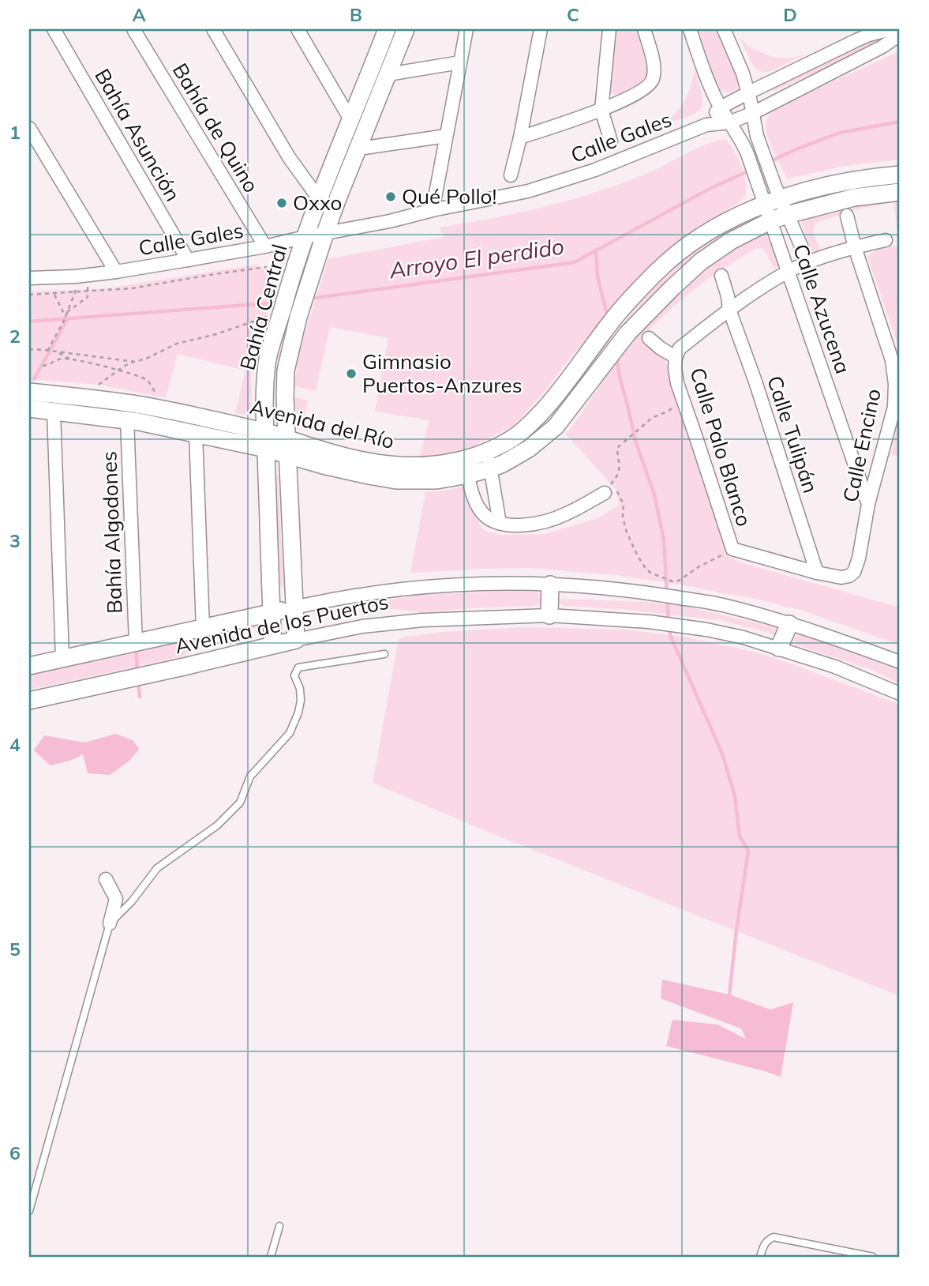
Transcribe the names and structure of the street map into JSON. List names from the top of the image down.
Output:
{
  "streets": {
    "street": [
      "Bahía de Quino",
      "Bahía Asunción",
      "Calle Gales",
      "Bahía Central",
      "Calle Azucena",
      "Avenida del Río",
      "Calle Tulipán",
      "Calle Encino",
      "Calle Palo Blanco",
      "Bahía Algodones",
      "Avenida de los Puertos"
    ]
  },
  "crossings": [
    ["Bahía de Quino", "Calle Gales"],
    ["Bahía Asunción", "Calle Gales"],
    ["Calle Gales", "Bahía Central"],
    ["Bahía Central", "Avenida del Río"],
    ["Bahía Central", "Avenida de los Puertos"],
    ["Calle Azucena", "Avenida del Río"],
    ["Calle Azucena", "Calle Encino"],
    ["Avenida del Río", "Bahía Algodones"],
    ["Calle Tulipán", "Calle Palo Blanco"],
    ["Calle Encino", "Calle Palo Blanco"],
    ["Bahía Algodones", "Avenida de los Puertos"]
  ],
  "water": ["Arroyo El perdido"],
  "places": ["Qué Pollo!", "Oxxo", "Gimnasio Puertos-Anzures"],
  "grid": {
    "columns": [
      "A",
      "B",
      "C",
      "D"
    ],
    "rows": [
      "1",
      "2",
      "3",
      "4",
      "5",
      "6"
    ]
  }
}
